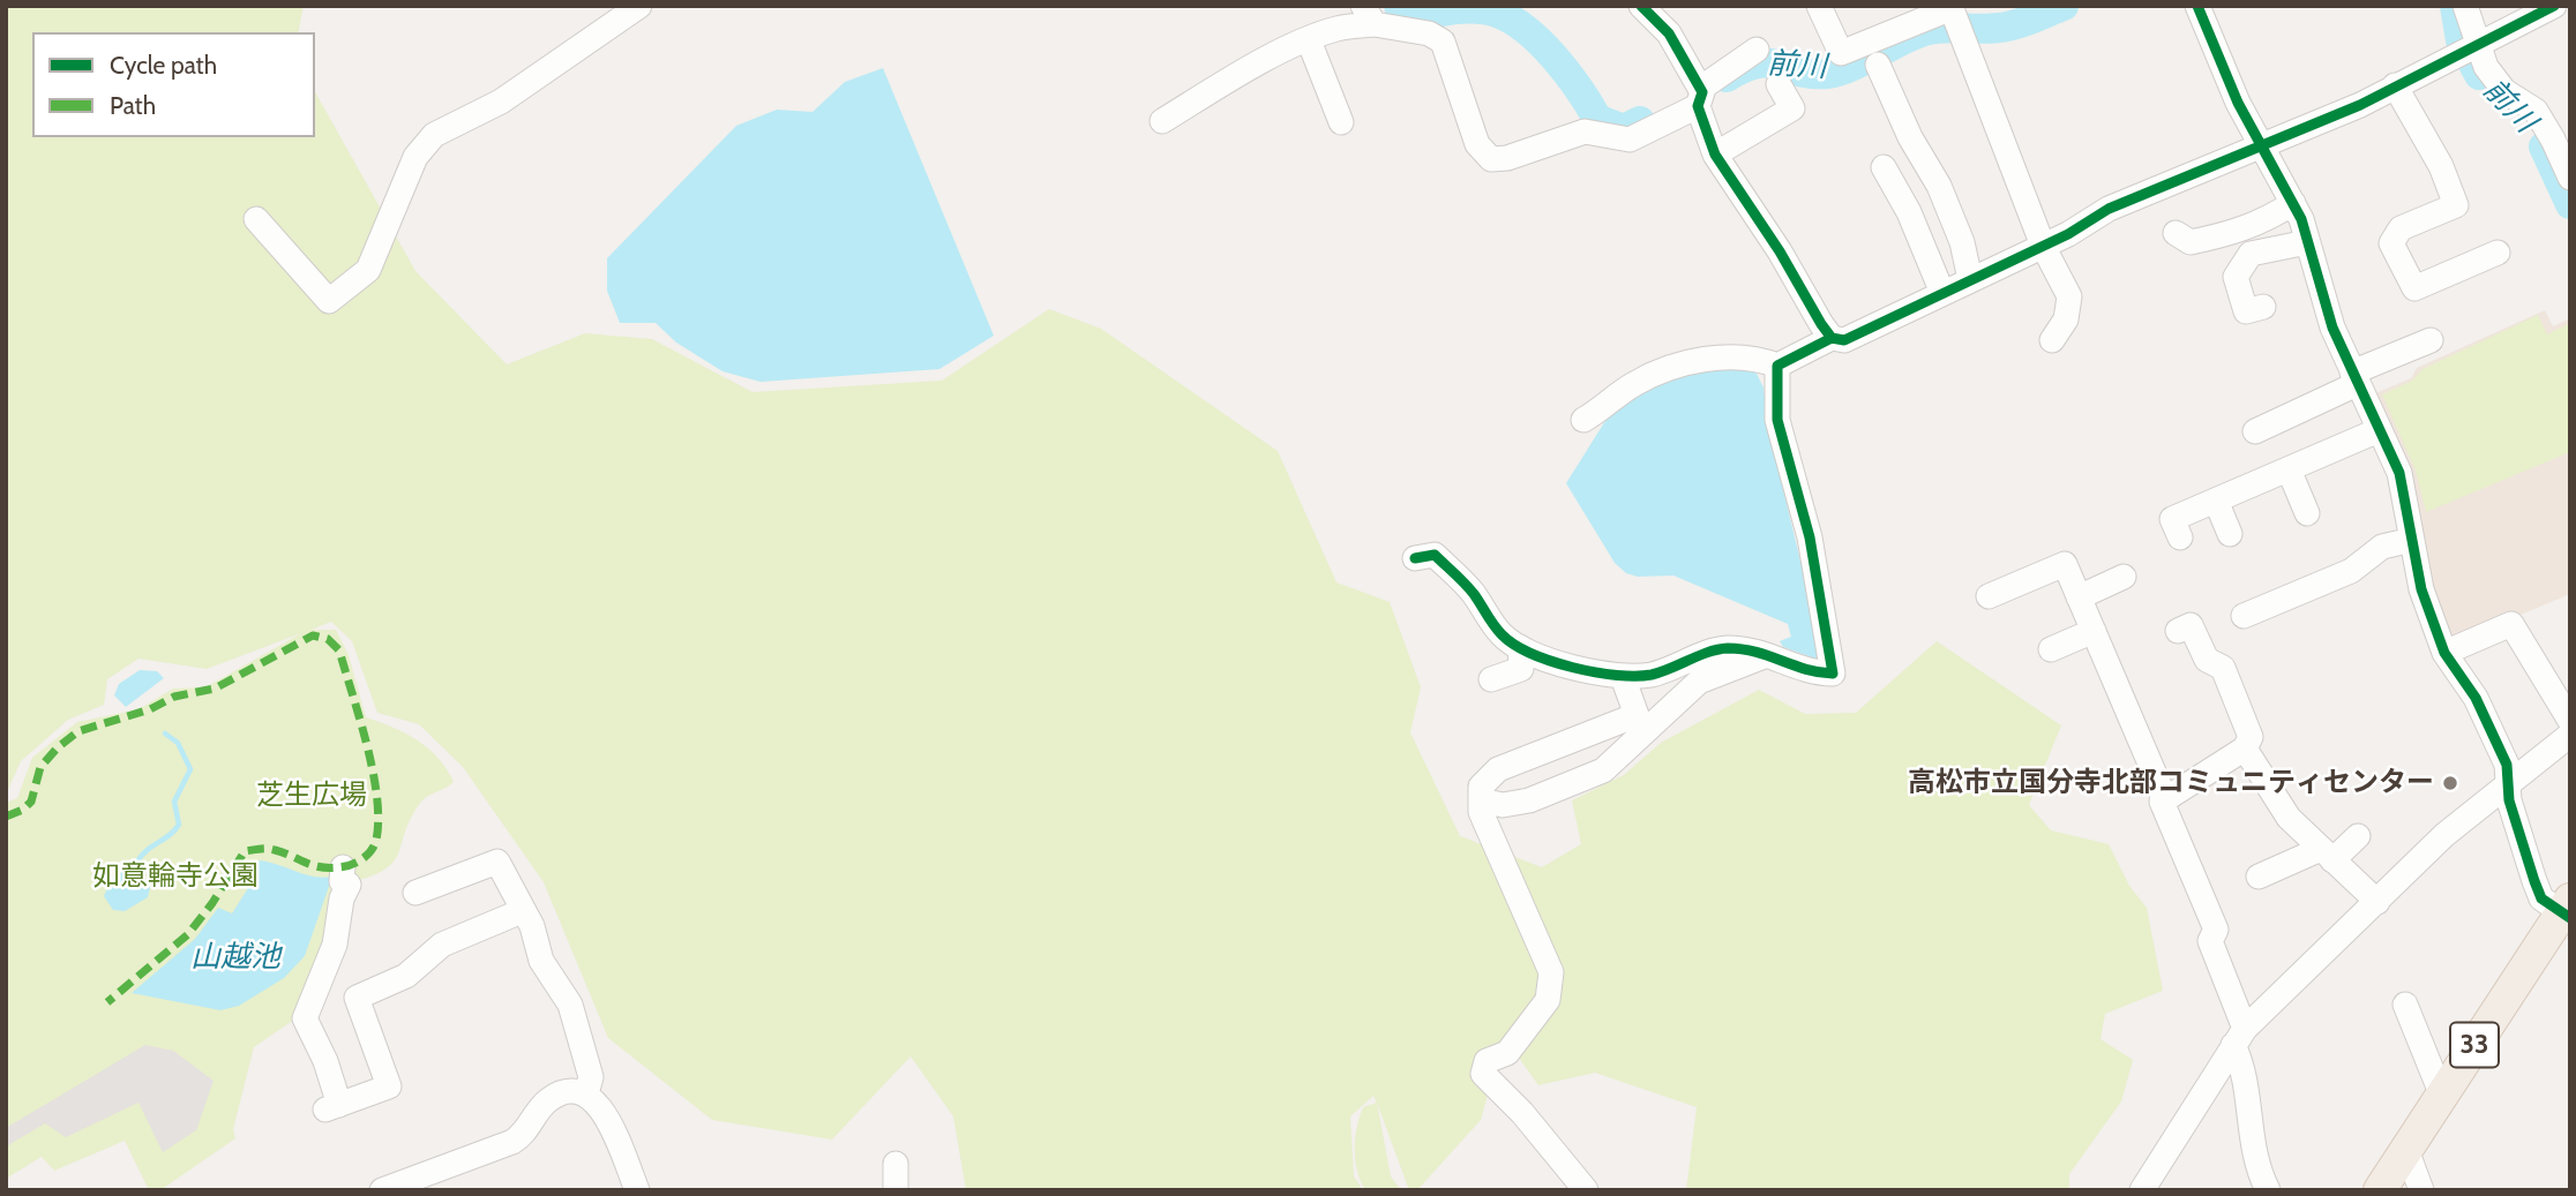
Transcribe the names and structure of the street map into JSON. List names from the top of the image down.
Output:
{
  "streets": {
    "main road": ["33"]
  },
  "water": ["前川", "山越池"],
  "parks": ["芝生広場", "如意輪寺公園"],
  "places": ["高松市立国分寺北部コミュニティセンター"],
  "legend": ["Cycle path", "Path"]
}
